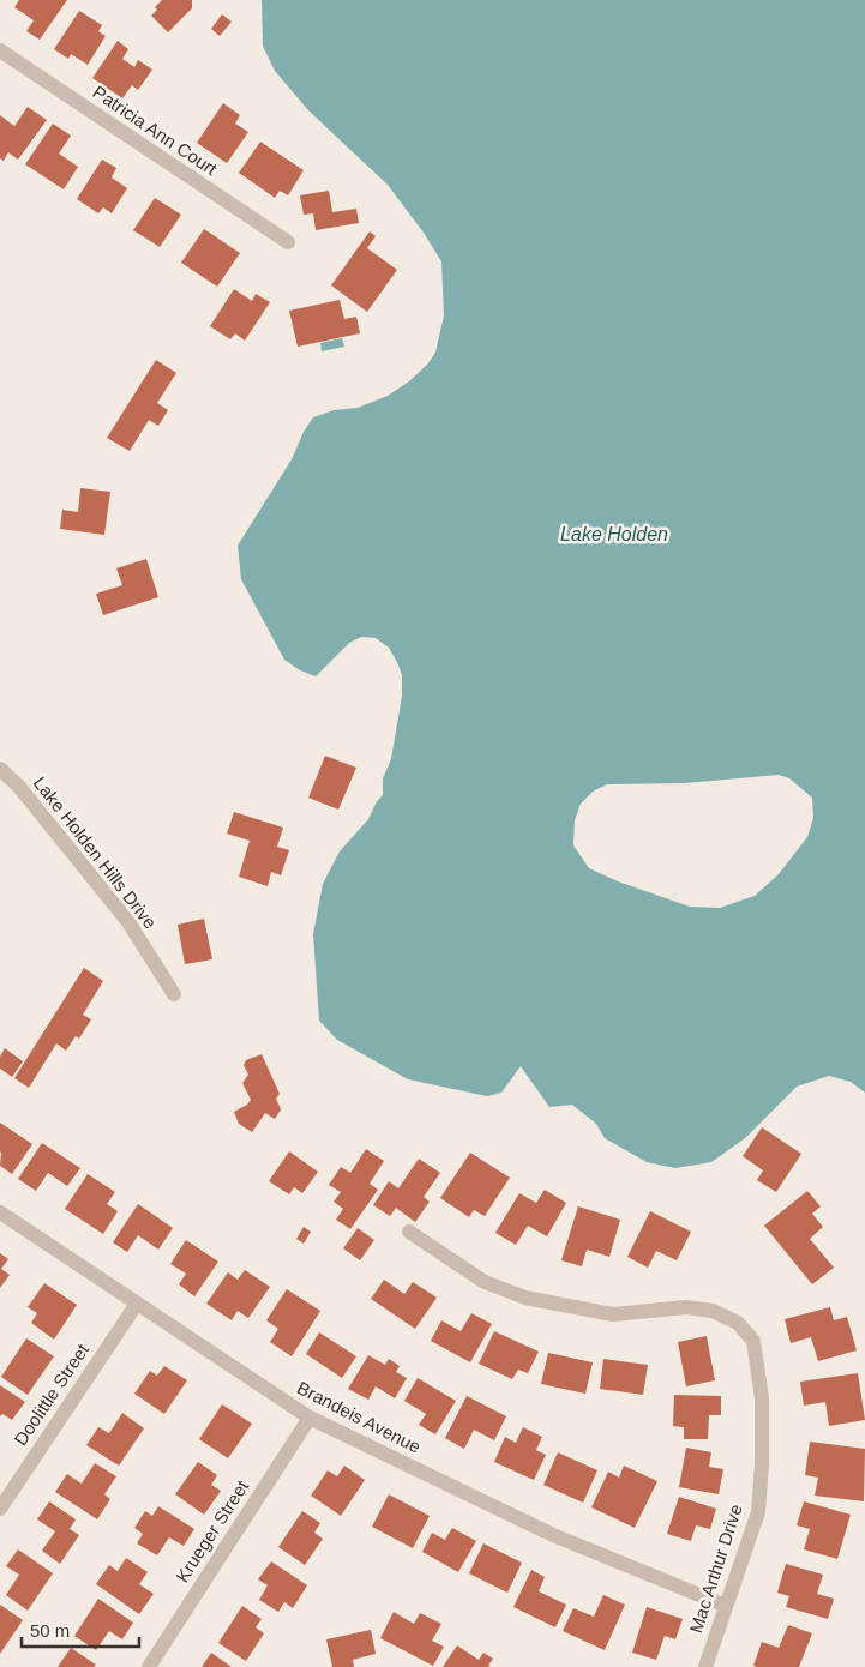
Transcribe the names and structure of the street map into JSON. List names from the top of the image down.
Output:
{
  "streets": {
    "street": [
      "Patricia Ann Court",
      "Lake Holden Hills Drive",
      "Doolittle Street",
      "Brandeis Avenue",
      "Krueger Street",
      "Mac Arthur Drive"
    ]
  },
  "crossings": [
    ["Doolittle Street", "Brandeis Avenue"],
    ["Brandeis Avenue", "Krueger Street"],
    ["Brandeis Avenue", "Mac Arthur Drive"]
  ],
  "water": ["Lake Holden"],
  "scale_bar": "50 m"
}
